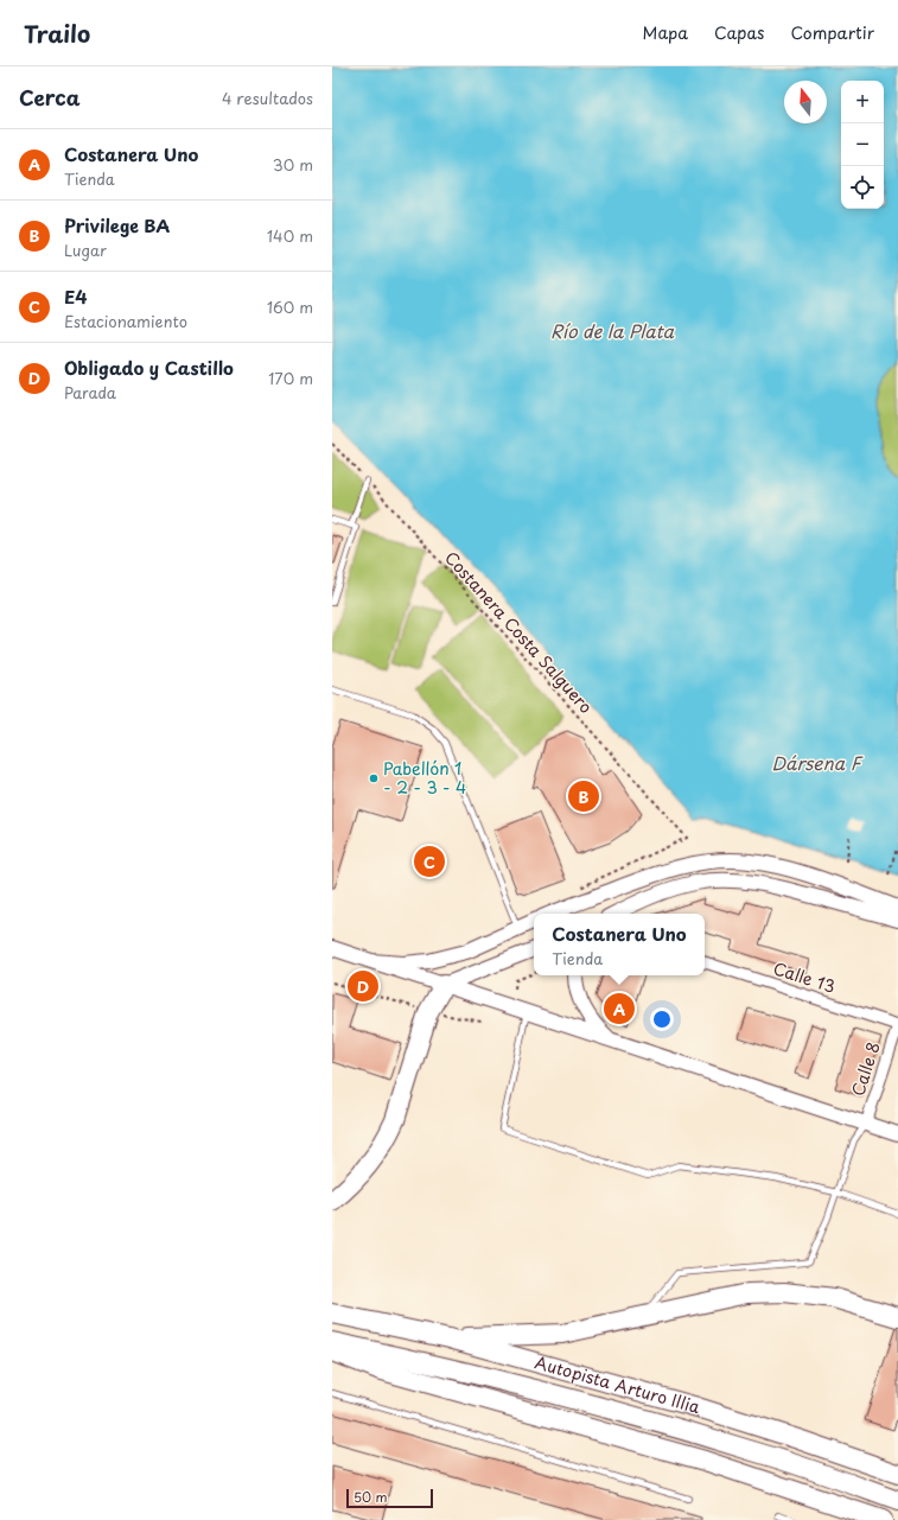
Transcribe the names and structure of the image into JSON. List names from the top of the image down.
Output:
{
  "streets": {
    "highway": ["Autopista Arturo Illia"],
    "street": ["Calle 13", "Calle 8"],
    "path": ["Costanera Costa Salguero"]
  },
  "crossings": [
    ["Calle 13", "Calle 8"]
  ],
  "water": ["Río de la Plata", "Dársena F"],
  "places": ["Pabellón 1 - 2 - 3 - 4"],
  "scale_bar": "50 m",
  "north": "top",
  "page": {
    "header": "Trailo",
    "nav": ["Mapa", "Capas", "Compartir"],
    "heading": ["Cerca", "4 resultados"],
    "map_buttons": ["+", "−"],
    "list": [
      {
        "mark": "A",
        "name": "Costanera Uno",
        "note": "Tienda",
        "value": "30 m"
      },
      {
        "mark": "B",
        "name": "Privilege BA",
        "note": "Lugar",
        "value": "140 m"
      },
      {
        "mark": "C",
        "name": "E4",
        "note": "Estacionamiento",
        "value": "160 m"
      },
      {
        "mark": "D",
        "name": "Obligado y Castillo",
        "note": "Parada",
        "value": "170 m"
      }
    ],
    "pins": [
      "B",
      "C",
      "D",
      "A"
    ],
    "popup": ["Costanera Uno", "Tienda"],
    "scale": "50 m"
  }
}
